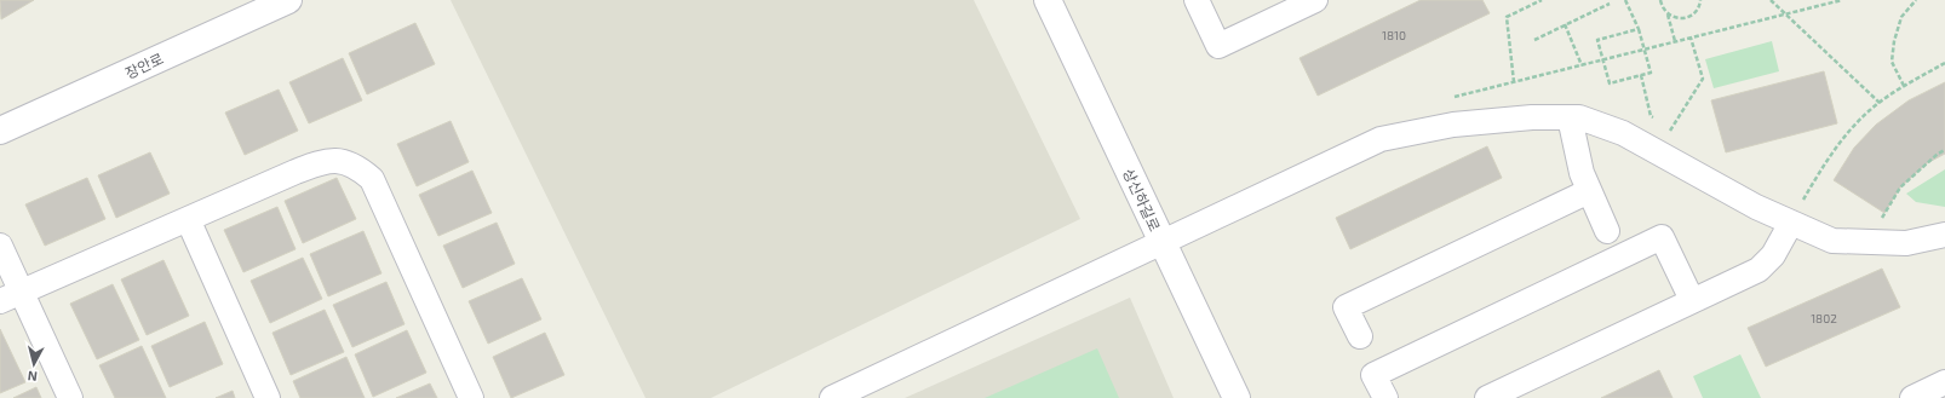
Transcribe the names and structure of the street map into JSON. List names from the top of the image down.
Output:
{
  "streets": {
    "street": ["장안로", "상신하길로"]
  },
  "house_numbers": ["1810", "1802"],
  "north": "bottom"
}
